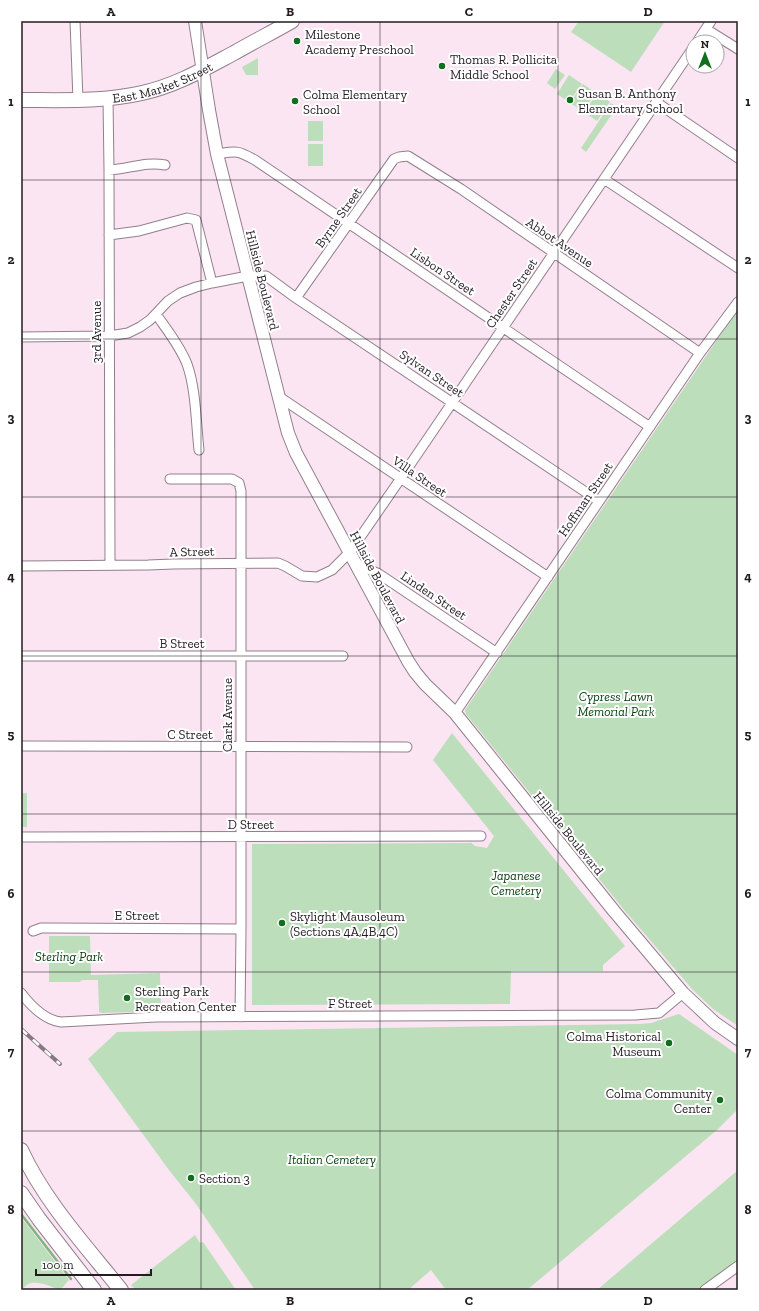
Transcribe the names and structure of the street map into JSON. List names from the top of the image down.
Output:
{
  "streets": {
    "main road": ["East Market Street", "Hillside Boulevard"],
    "street": [
      "Byrne Street",
      "Abbot Avenue",
      "Lisbon Street",
      "Chester Street",
      "3rd Avenue",
      "Sylvan Street",
      "Villa Street",
      "Hoffman Street",
      "A Street",
      "Linden Street",
      "B Street",
      "Clark Avenue",
      "C Street",
      "D Street",
      "E Street",
      "F Street"
    ]
  },
  "crossings": [
    ["East Market Street", "Hillside Boulevard"],
    ["East Market Street", "3rd Avenue"],
    ["Byrne Street", "Abbot Avenue"],
    ["Byrne Street", "Lisbon Street"],
    ["Byrne Street", "Sylvan Street"],
    ["Abbot Avenue", "Chester Street"],
    ["Abbot Avenue", "Hoffman Street"],
    ["Lisbon Street", "Hillside Boulevard"],
    ["Lisbon Street", "Chester Street"],
    ["Lisbon Street", "Hoffman Street"],
    ["Hillside Boulevard", "Chester Street"],
    ["Hillside Boulevard", "Sylvan Street"],
    ["Hillside Boulevard", "Villa Street"],
    ["Hillside Boulevard", "Hoffman Street"],
    ["Hillside Boulevard", "A Street"],
    ["Hillside Boulevard", "Linden Street"],
    ["Hillside Boulevard", "F Street"],
    ["Chester Street", "Sylvan Street"],
    ["Chester Street", "Villa Street"],
    ["Chester Street", "A Street"],
    ["3rd Avenue", "Sylvan Street"],
    ["3rd Avenue", "A Street"],
    ["Sylvan Street", "Hoffman Street"],
    ["Villa Street", "Hoffman Street"],
    ["Hoffman Street", "Linden Street"],
    ["A Street", "Clark Avenue"],
    ["B Street", "Clark Avenue"],
    ["Clark Avenue", "C Street"],
    ["Clark Avenue", "D Street"],
    ["Clark Avenue", "E Street"],
    ["Clark Avenue", "F Street"]
  ],
  "parks": [
    "Cypress Lawn Memorial Park",
    "Japanese Cemetery",
    "Sterling Park",
    "Italian Cemetery"
  ],
  "places": [
    "Milestone Academy Preschool",
    "Thomas R. Pollicita Middle School",
    "Susan B. Anthony Elementary School",
    "Colma Elementary School",
    "Skylight Mausoleum (Sections 4A,4B,4C)",
    "Sterling Park Recreation Center",
    "Colma Historical Museum",
    "Colma Community Center",
    "Section 3"
  ],
  "scale_bar": "100 m",
  "north": "top",
  "grid": {
    "columns": [
      "A",
      "B",
      "C",
      "D"
    ],
    "rows": [
      "1",
      "2",
      "3",
      "4",
      "5",
      "6",
      "7",
      "8"
    ]
  }
}
